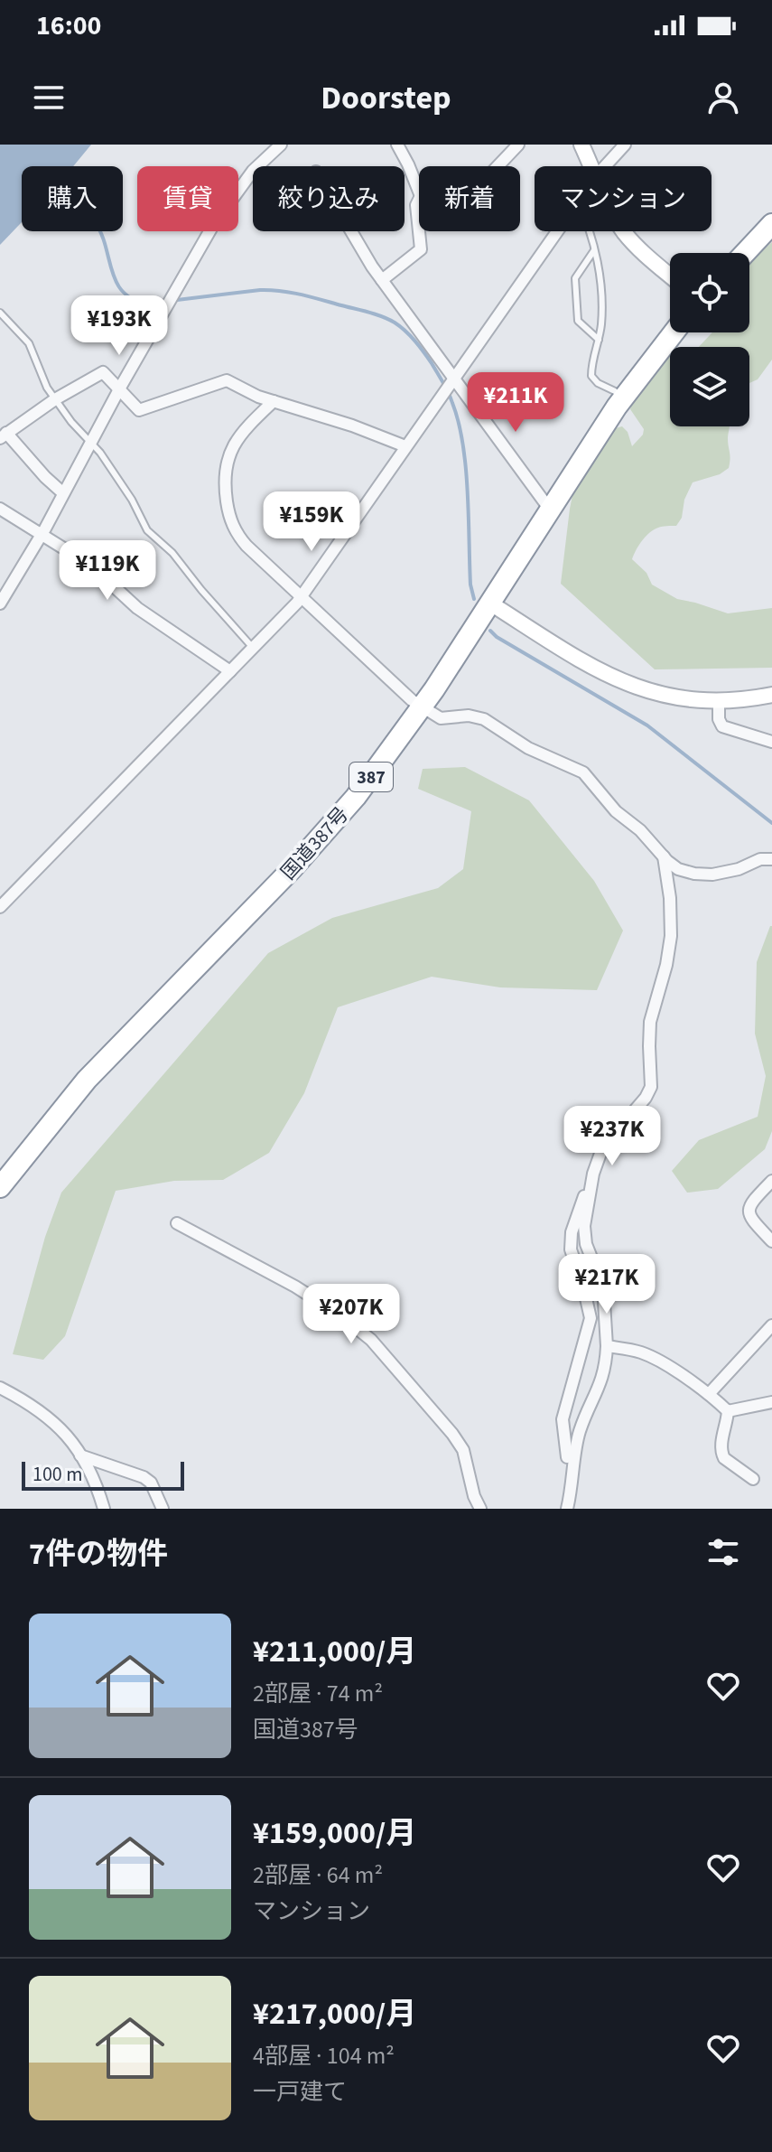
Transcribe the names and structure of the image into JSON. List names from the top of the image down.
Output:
{
  "streets": {
    "highway": ["387", "国道387号"]
  },
  "scale_bar": "100 m",
  "page": {
    "status": "16:00",
    "header": "Doorstep",
    "chip": [
      "購入",
      "賃貸",
      "絞り込み",
      "新着",
      "マンション"
    ],
    "price": [
      "¥193K",
      "¥211K",
      "¥159K",
      "¥119K",
      "¥237K",
      "¥217K",
      "¥207K"
    ],
    "scale": "100 m",
    "heading": "7件の物件",
    "list": [
      {
        "name": "¥211,000/月",
        "note": "2部屋 · 74 m² · 国道387号"
      },
      {
        "name": "¥159,000/月",
        "note": "2部屋 · 64 m² · マンション"
      },
      {
        "name": "¥217,000/月",
        "note": "4部屋 · 104 m² · 一戸建て"
      }
    ]
  }
}
